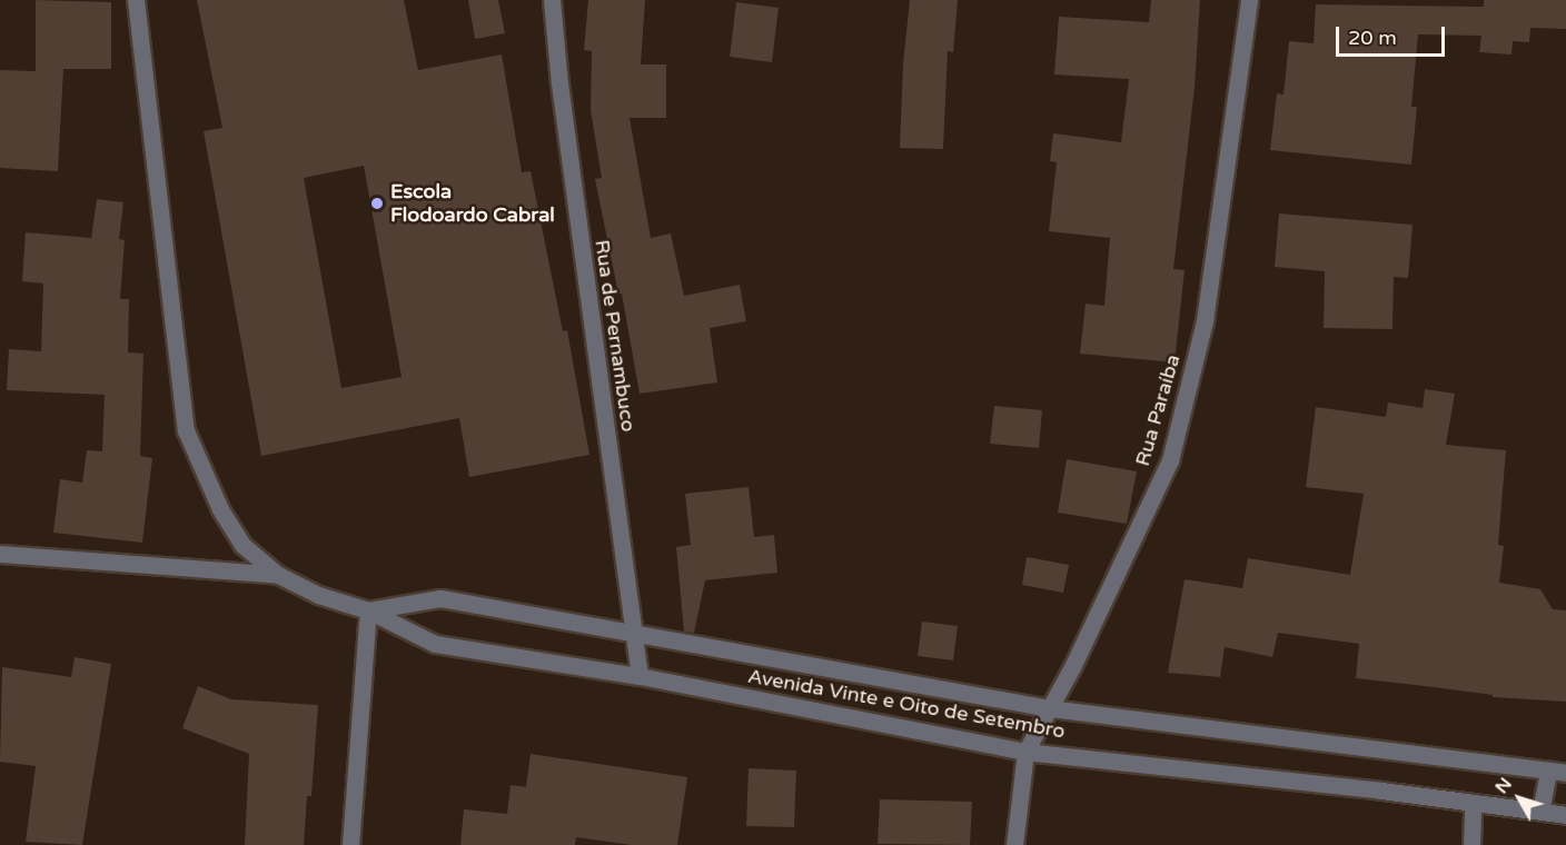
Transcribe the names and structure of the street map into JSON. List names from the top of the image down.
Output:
{
  "streets": {
    "street": ["Rua de Pernambuco", "Rua Paraíba", "Avenida Vinte e Oito de Setembro"]
  },
  "crossings": [
    ["Rua de Pernambuco", "Avenida Vinte e Oito de Setembro"],
    ["Rua Paraíba", "Avenida Vinte e Oito de Setembro"]
  ],
  "places": ["Escola Flodoardo Cabral"],
  "scale_bar": "20 m",
  "north": "top left"
}
